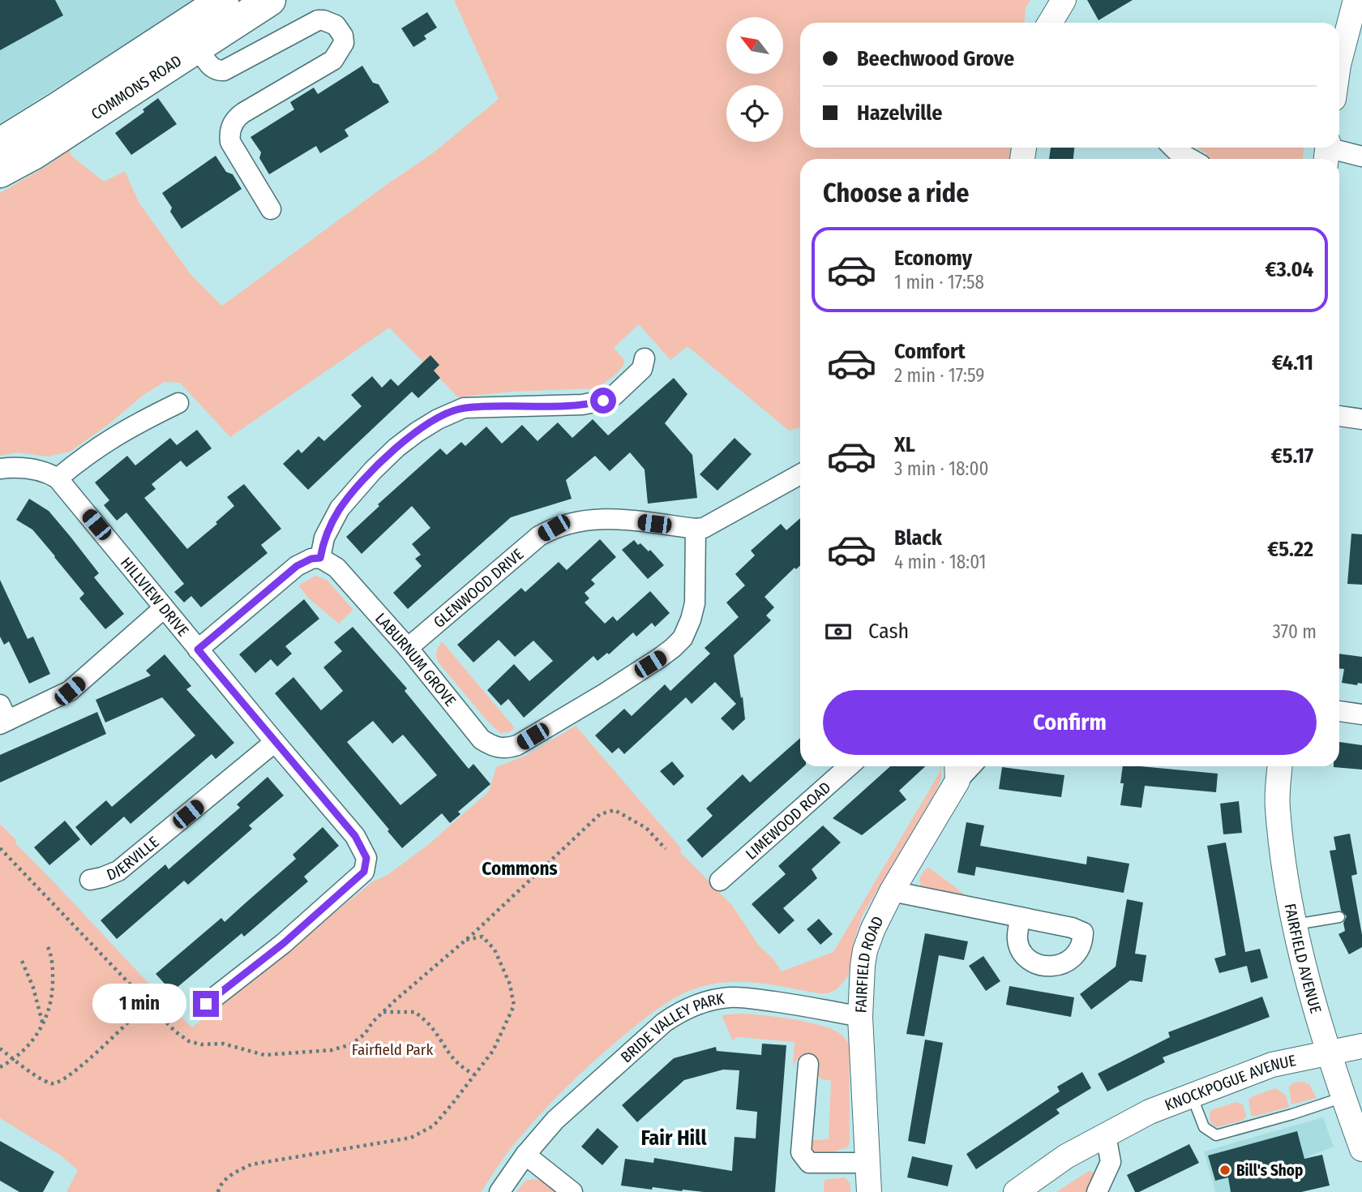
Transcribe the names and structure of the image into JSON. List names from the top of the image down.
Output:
{
  "streets": {
    "highway": ["COMMONS ROAD"],
    "street": [
      "GLENWOOD DRIVE",
      "HILLVIEW DRIVE",
      "LABURNUM GROVE",
      "LIMEWOOD ROAD",
      "DIERVILLE",
      "FAIRFIELD AVENUE",
      "FAIRFIELD ROAD",
      "BRIDE VALLEY PARK",
      "KNOCKPOGUE AVENUE"
    ]
  },
  "crossings": [
    ["GLENWOOD DRIVE", "LABURNUM GROVE"],
    ["HILLVIEW DRIVE", "DIERVILLE"],
    ["FAIRFIELD AVENUE", "KNOCKPOGUE AVENUE"],
    ["FAIRFIELD ROAD", "BRIDE VALLEY PARK"]
  ],
  "districts": ["Commons", "Fair Hill"],
  "parks": ["Fairfield Park"],
  "places": ["Bill's Shop"],
  "north": "top left",
  "page": {
    "banner": ["Beechwood Grove", "Hazelville"],
    "heading": "Choose a ride",
    "list": [
      {
        "name": "Economy",
        "note": "1 min · 17:58",
        "value": "€3.04"
      },
      {
        "name": "Comfort",
        "note": "2 min · 17:59",
        "value": "€4.11"
      },
      {
        "name": "XL",
        "note": "3 min · 18:00",
        "value": "€5.17"
      },
      {
        "name": "Black",
        "note": "4 min · 18:01",
        "value": "€5.22"
      }
    ],
    "pay": ["Cash", "370 m"],
    "buttons": "Confirm",
    "bubble": "1 min"
  }
}
